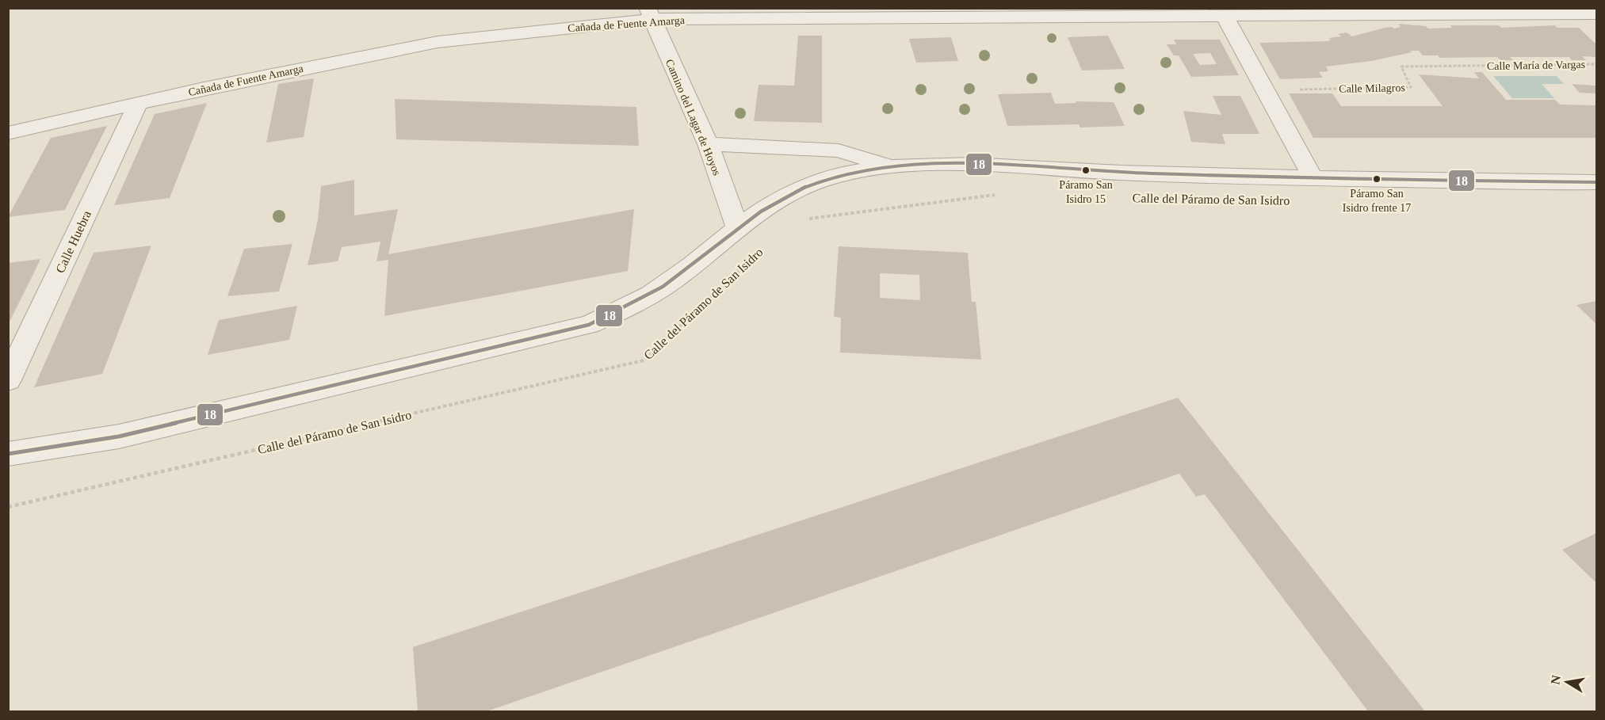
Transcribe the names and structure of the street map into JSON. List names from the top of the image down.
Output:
{
  "streets": {
    "street": [
      "Cañada de Fuente Amarga",
      "Camino del Lagar de Hoyos",
      "Calle del Páramo de San Isidro",
      "Calle Huebra"
    ],
    "path": ["Calle María de Vargas", "Calle Milagros"]
  },
  "crossings": [
    ["Cañada de Fuente Amarga", "Camino del Lagar de Hoyos"],
    ["Cañada de Fuente Amarga", "Calle Huebra"],
    ["Calle María de Vargas", "Calle Milagros"],
    ["Camino del Lagar de Hoyos", "Calle del Páramo de San Isidro"]
  ],
  "places": ["Páramo San Isidro 15", "Páramo San Isidro frente 17"],
  "lines": ["transit line 18"],
  "north": "left"
}
